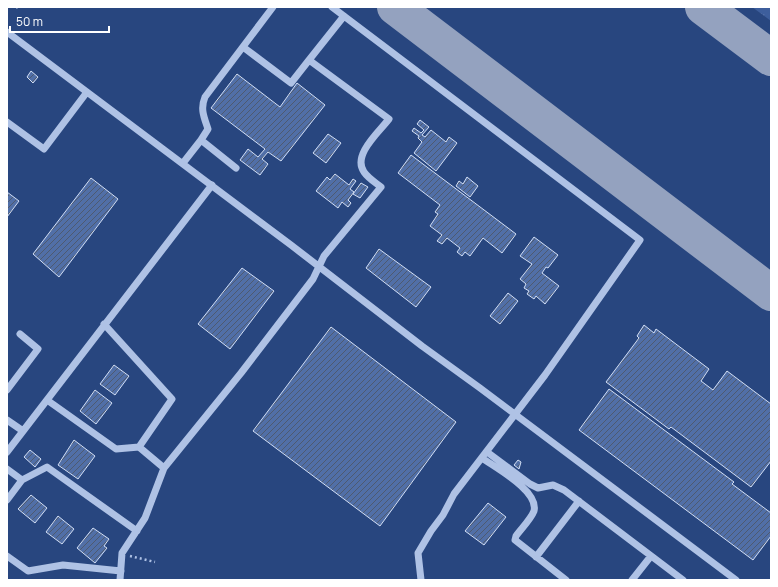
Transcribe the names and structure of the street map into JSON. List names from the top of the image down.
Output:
{
  "scale_bar": "50 m"
}
